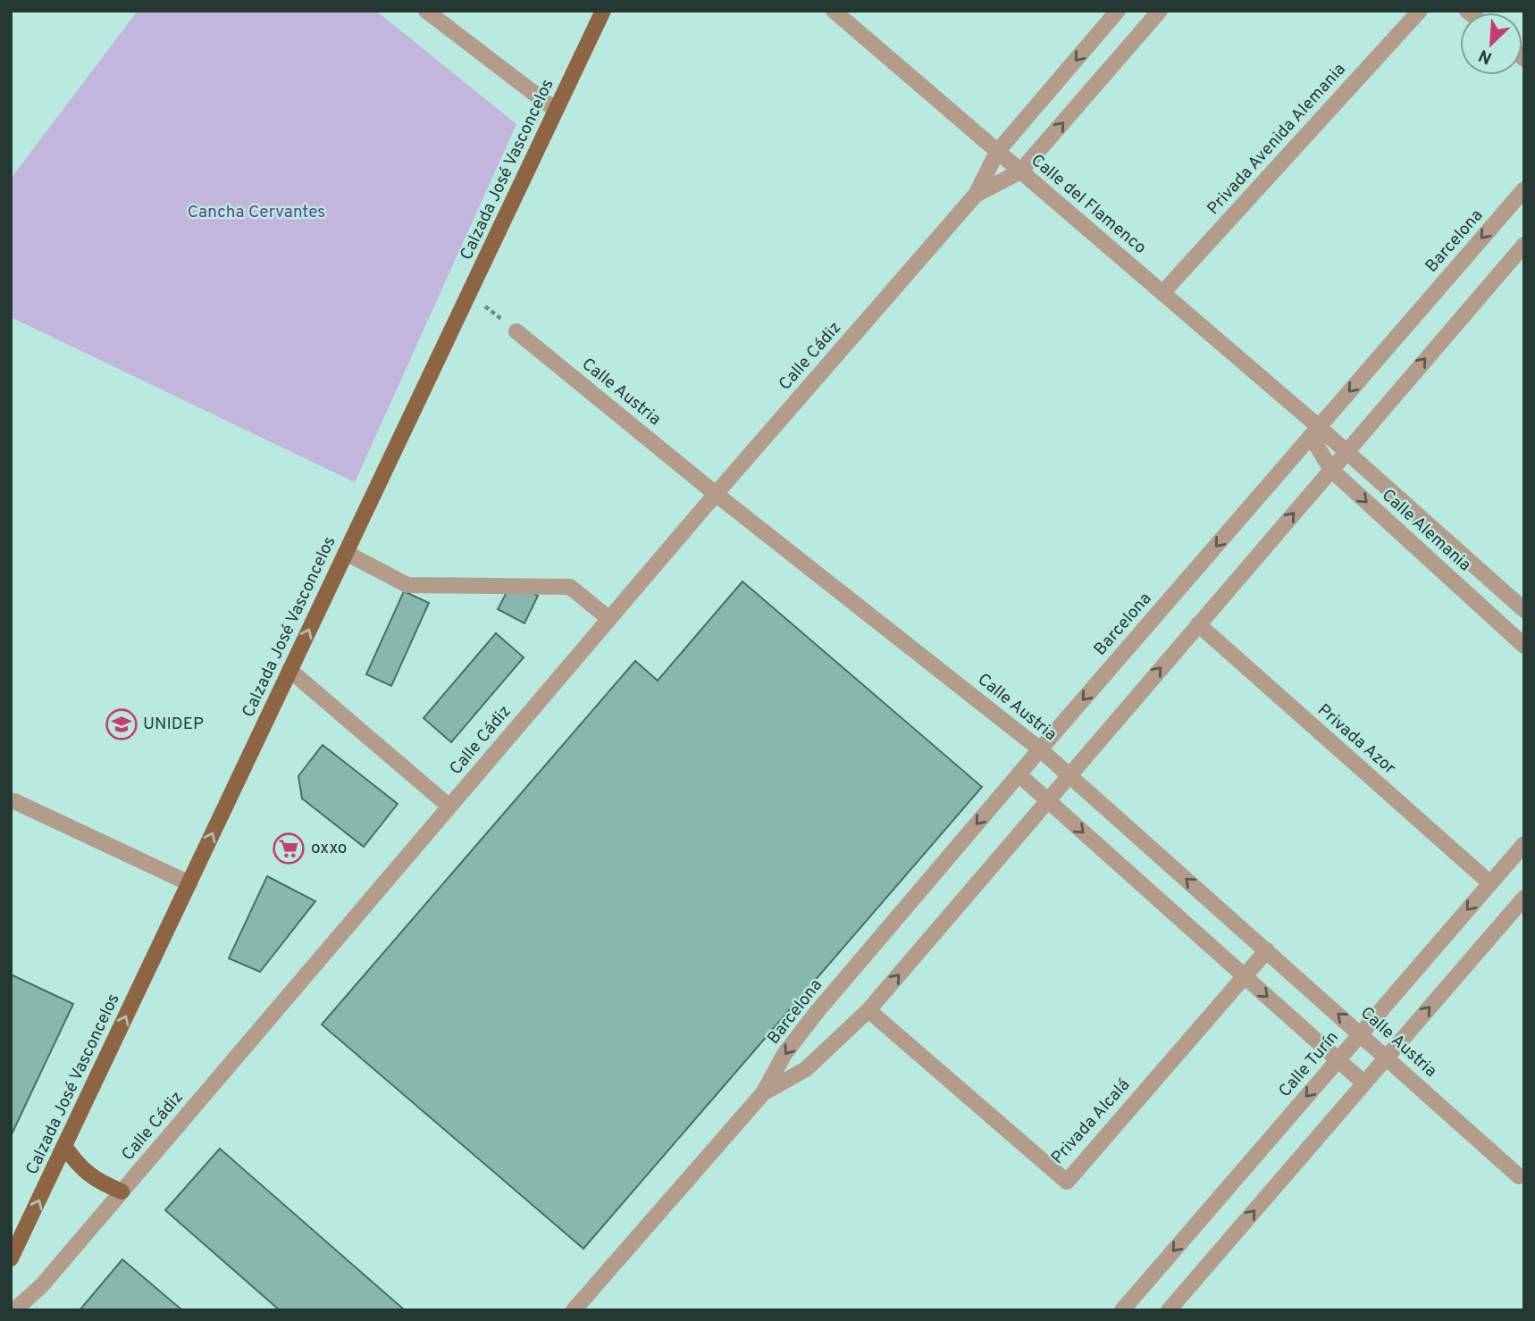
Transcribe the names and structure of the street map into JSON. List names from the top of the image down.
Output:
{
  "streets": {
    "main road": ["Calzada José Vasconcelos"],
    "street": [
      "Privada Avenida Alemania",
      "Calle del Flamenco",
      "Barcelona",
      "Calle Cádiz",
      "Calle Austria",
      "Calle Alemania",
      "Privada Azor",
      "Calle Turín",
      "Privada Alcalá"
    ]
  },
  "crossings": [
    ["Privada Avenida Alemania", "Calle del Flamenco"],
    ["Calle del Flamenco", "Barcelona"],
    ["Calle del Flamenco", "Calle Cádiz"],
    ["Calle del Flamenco", "Calle Alemania"],
    ["Barcelona", "Calle Austria"],
    ["Barcelona", "Calle Alemania"],
    ["Barcelona", "Privada Azor"],
    ["Barcelona", "Privada Alcalá"],
    ["Calle Cádiz", "Calle Austria"],
    ["Calle Austria", "Calle Turín"],
    ["Calle Austria", "Privada Alcalá"],
    ["Privada Azor", "Calle Turín"]
  ],
  "one_way": ["Calzada José Vasconcelos"],
  "parks": ["Cancha Cervantes"],
  "places": {
    "school or university": ["UNIDEP"],
    "supermarket": ["oxxo"]
  },
  "north": "bottom left"
}
